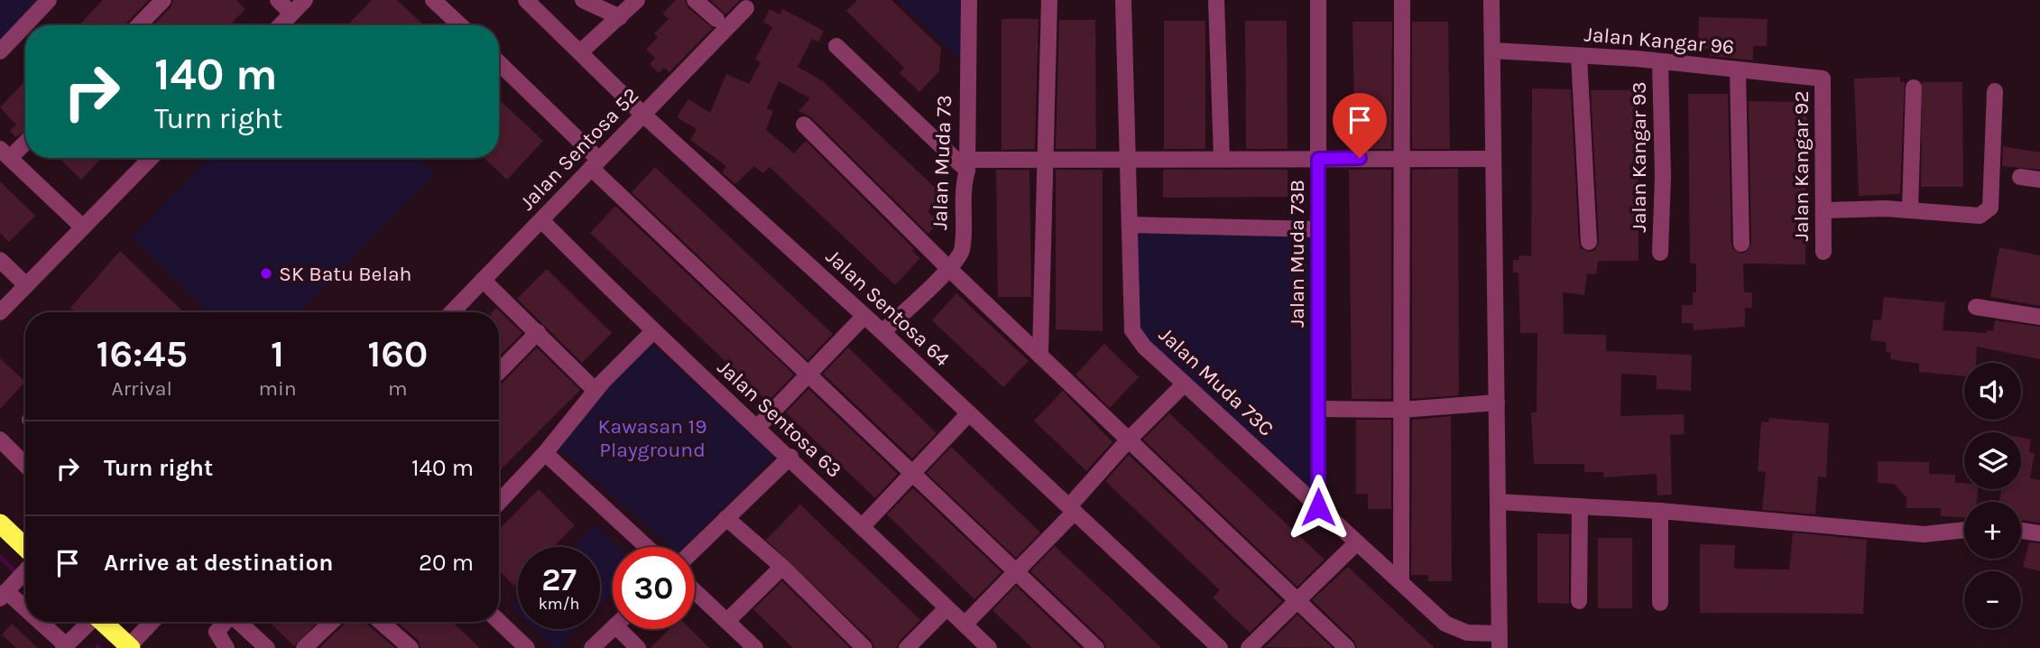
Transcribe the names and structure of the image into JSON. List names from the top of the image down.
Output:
{
  "streets": {
    "street": [
      "Jalan Kangar 96",
      "Jalan Sentosa 52",
      "Jalan Kangar 93",
      "Jalan Muda 73",
      "Jalan Kangar 92",
      "Jalan Muda 73B",
      "Jalan Sentosa 64",
      "Jalan Muda 73C",
      "Jalan Sentosa 63"
    ]
  },
  "crossings": [
    ["Jalan Kangar 96", "Jalan Kangar 93"],
    ["Jalan Kangar 96", "Jalan Kangar 92"],
    ["Jalan Sentosa 52", "Jalan Sentosa 64"],
    ["Jalan Sentosa 52", "Jalan Sentosa 63"],
    ["Jalan Muda 73", "Jalan Sentosa 64"],
    ["Jalan Muda 73B", "Jalan Muda 73C"]
  ],
  "parks": ["Kawasan 19 Playground"],
  "places": ["SK Batu Belah"],
  "page": {
    "turn": ["140 m", "Turn right"],
    "eta": [
      "16:45",
      "Arrival",
      "1",
      "min",
      "160",
      "m"
    ],
    "map_buttons": ["+", "−"],
    "list": [
      {
        "name": "Turn right",
        "value": "140 m"
      },
      {
        "name": "Arrive at destination",
        "value": "20 m"
      }
    ],
    "speed": "27 km/h",
    "limit": "30"
  }
}
